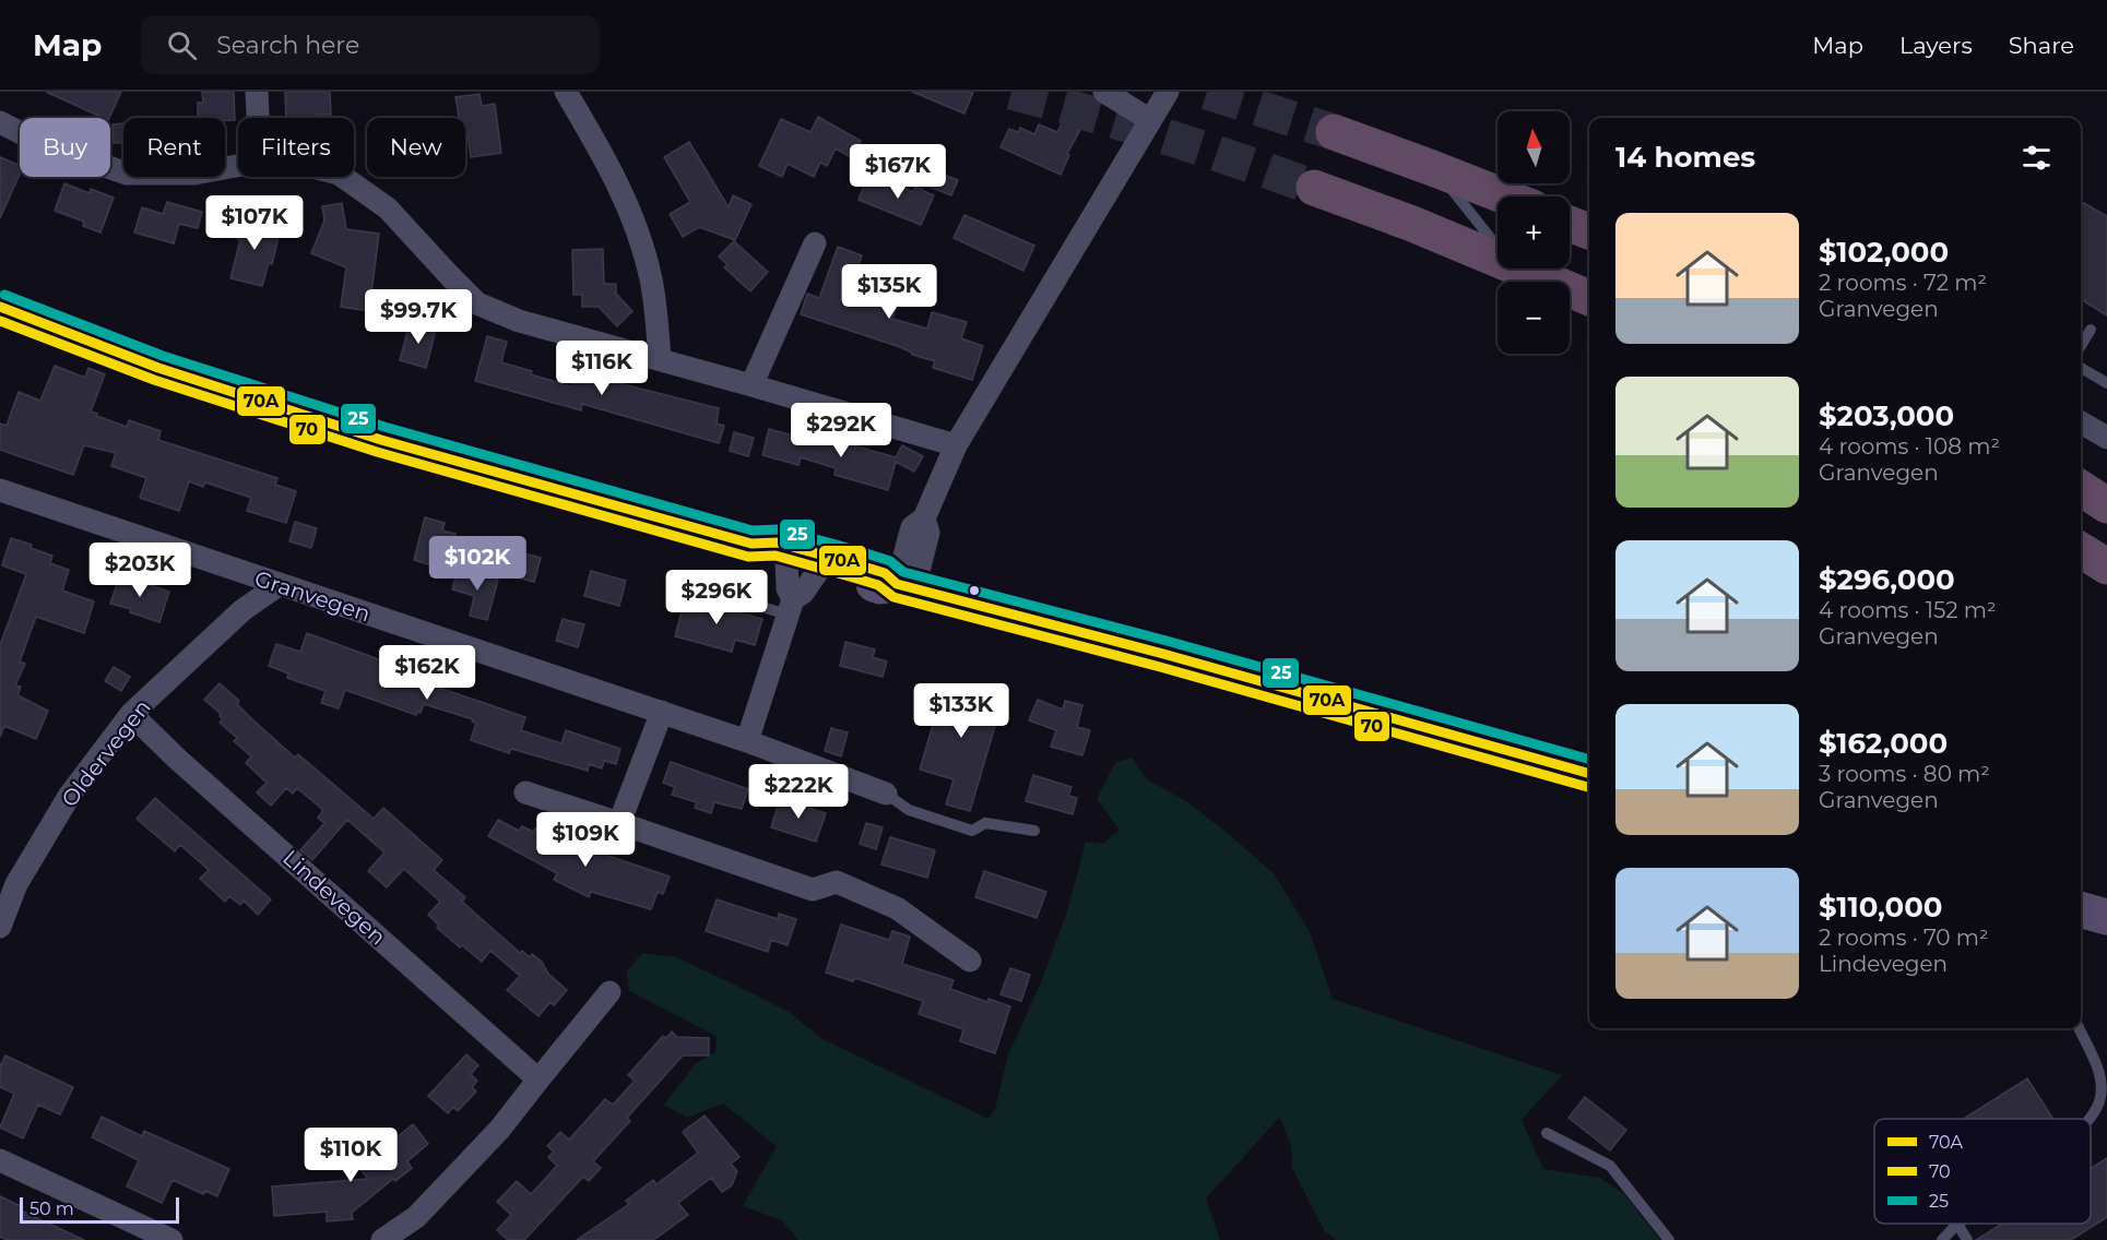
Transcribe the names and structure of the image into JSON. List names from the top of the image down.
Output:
{
  "streets": {
    "street": ["Granvegen", "Oldervegen", "Lindevegen"]
  },
  "crossings": [
    ["Granvegen", "Oldervegen"],
    ["Oldervegen", "Lindevegen"]
  ],
  "lines": ["transit line 25", "transit line 70A", "transit line 70"],
  "legend": ["70A", "70", "25"],
  "scale_bar": "50 m",
  "north": "top",
  "page": {
    "header": "Map",
    "search": "Search here",
    "nav": ["Map", "Layers", "Share"],
    "map_buttons": ["+", "−"],
    "chip": [
      "Buy",
      "Rent",
      "Filters",
      "New"
    ],
    "heading": "14 homes",
    "price": [
      "$167K",
      "$107K",
      "$135K",
      "$99.7K",
      "$116K",
      "$292K",
      "$102K",
      "$203K",
      "$296K",
      "$162K",
      "$133K",
      "$222K",
      "$109K",
      "$110K"
    ],
    "list": [
      {
        "name": "$102,000",
        "note": "2 rooms · 72 m² · Granvegen"
      },
      {
        "name": "$203,000",
        "note": "4 rooms · 108 m² · Granvegen"
      },
      {
        "name": "$296,000",
        "note": "4 rooms · 152 m² · Granvegen"
      },
      {
        "name": "$162,000",
        "note": "3 rooms · 80 m² · Granvegen"
      },
      {
        "name": "$110,000",
        "note": "2 rooms · 70 m² · Lindevegen"
      }
    ],
    "scale": "50 m"
  }
}
